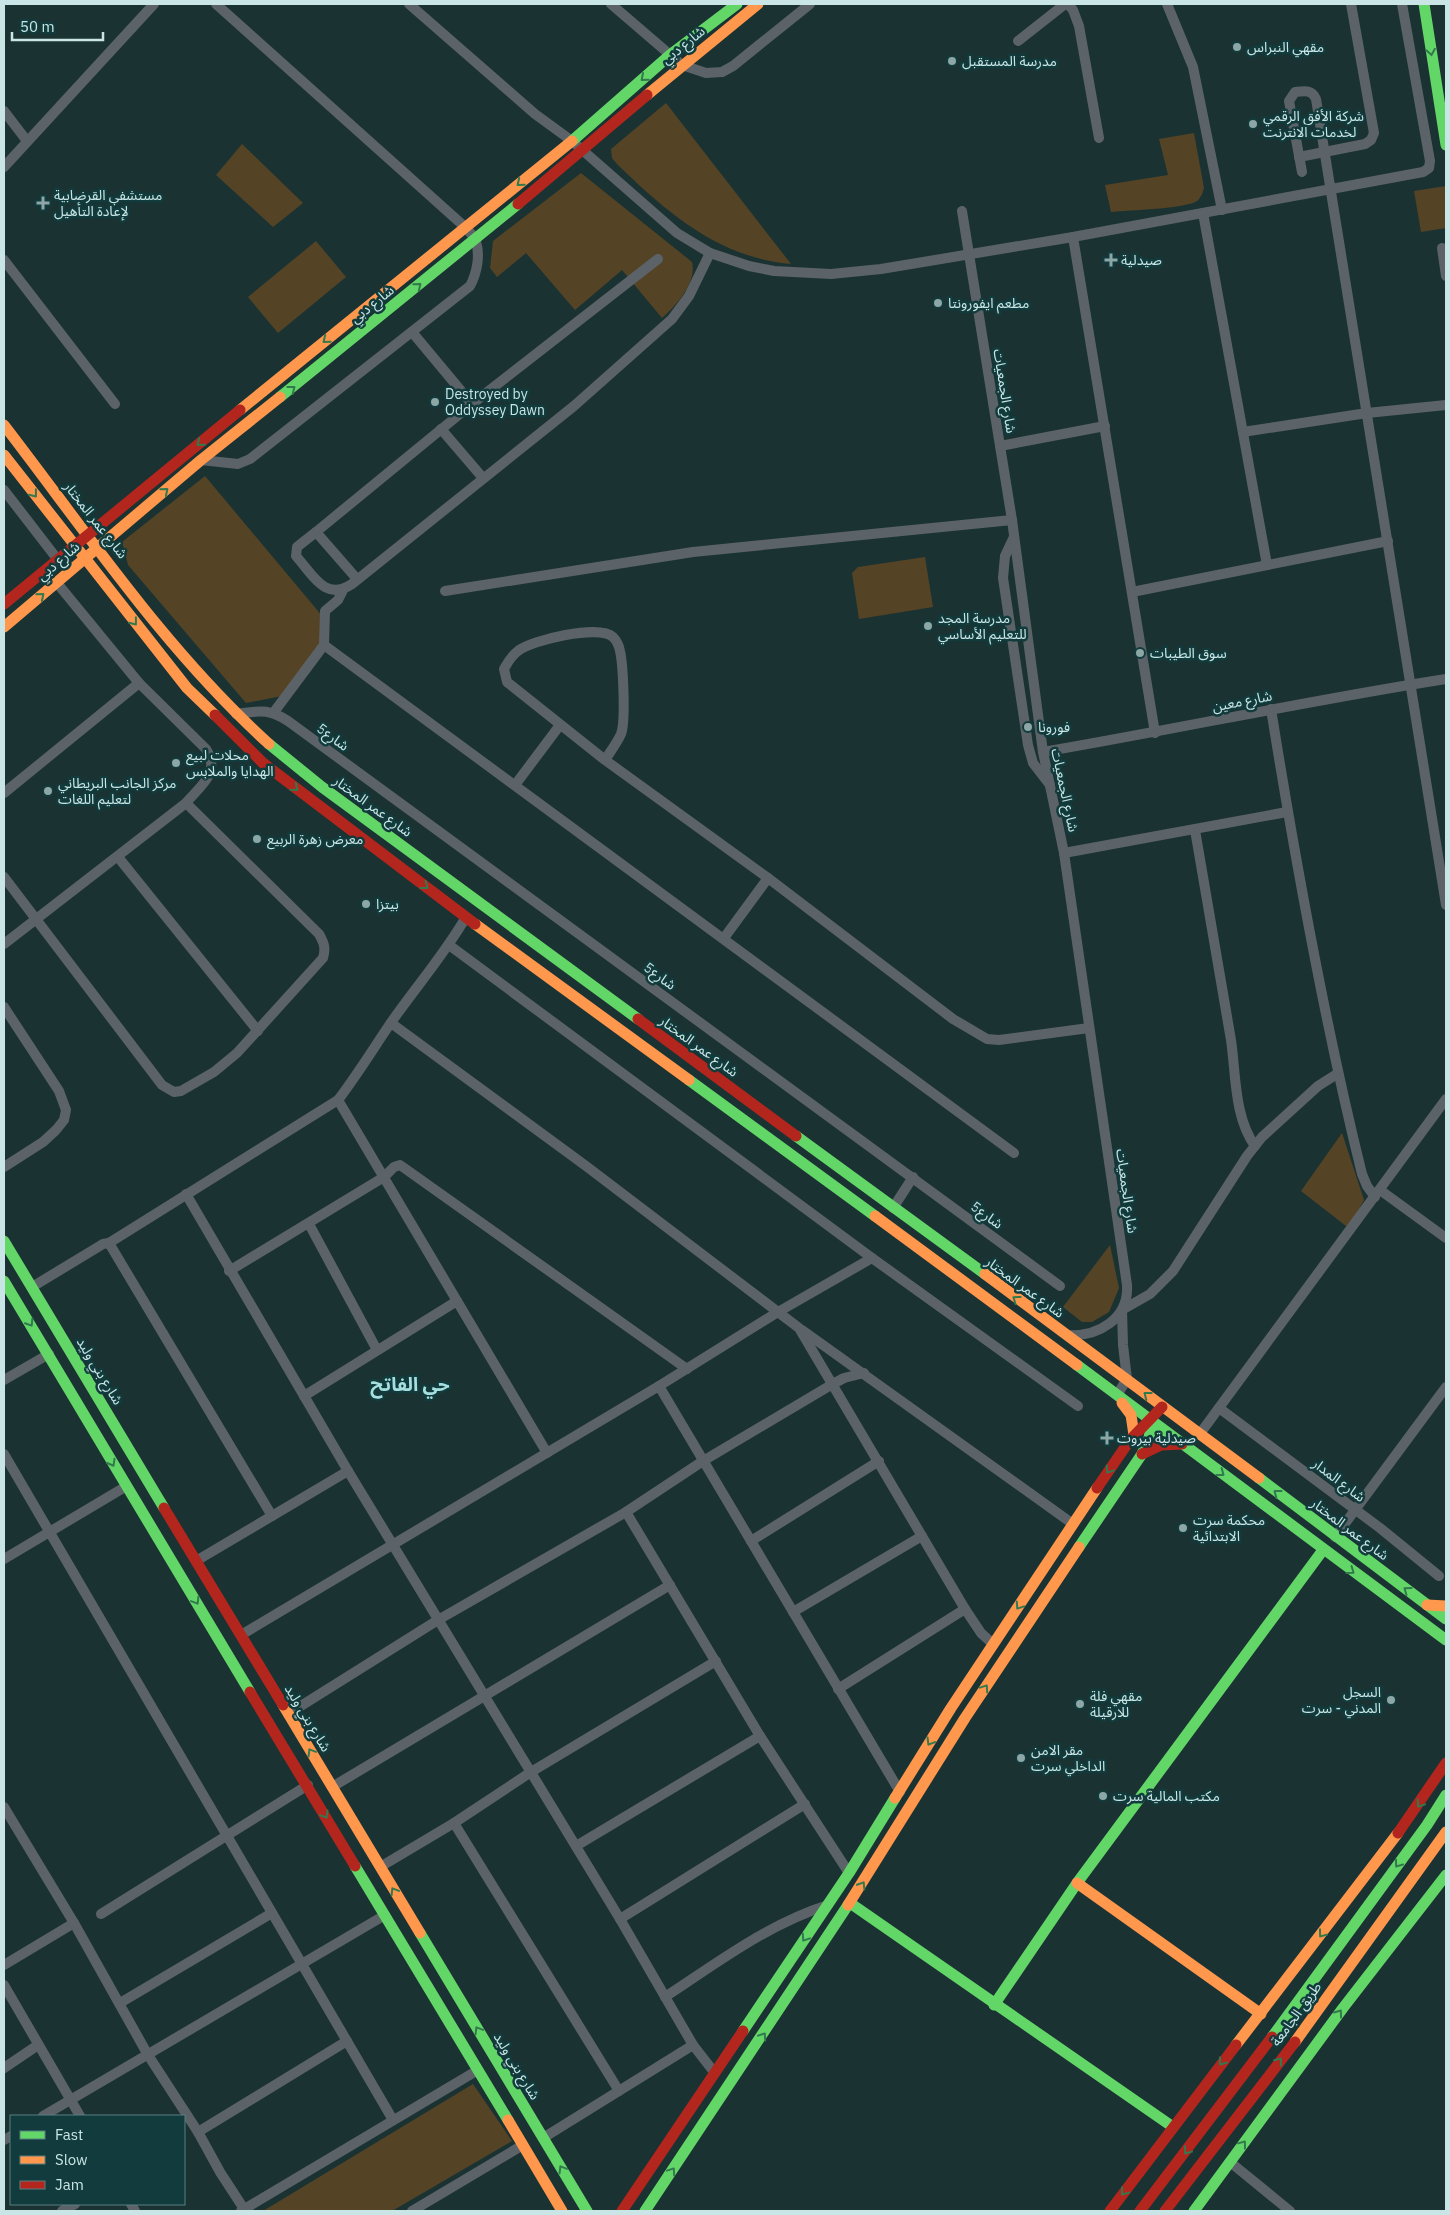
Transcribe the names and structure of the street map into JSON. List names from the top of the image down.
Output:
{
  "streets": {
    "main road": [
      "شارع دبي",
      "شارع عمر المختار",
      "شارع بني وليد",
      "طريق الجامعة"
    ],
    "street": [
      "شارع الجمعيات",
      "شارع معين",
      "شارع5",
      "شارع المدار"
    ]
  },
  "crossings": [
    ["شارع دبي", "شارع عمر المختار"],
    ["شارع الجمعيات", "شارع عمر المختار"],
    ["شارع الجمعيات", "شارع معين"]
  ],
  "districts": ["حي الفاتح"],
  "places": {
    "other": [
      "مقهي النبراس",
      "مدرسة المستقبل",
      "شركة الأفق الرقمي لخدمات الانترنت",
      "مطعم ايفورونتا",
      "Destroyed by Oddyssey Dawn",
      "مدرسة المجد للتعليم الأساسي",
      "سوق الطيبات",
      "فورونا",
      "محلات لبيع الهدايا والملابس",
      "مركز الجانب البريطاني لتعليم اللغات",
      "معرض زهرة الربيع",
      "بيتزا",
      "محكمة سرت الابتدائية",
      "السجل المدني - سرت",
      "مقهي فلة للارقيلة",
      "مقر الامن الداخلي سرت",
      "مكتب المالية سرت"
    ],
    "health": ["مستشفي القرضابية لإعادة التأهيل", "صيدلية", "صيدلية بيروت"]
  },
  "legend": ["Fast", "Slow", "Jam"],
  "scale_bar": "50 m"
}
